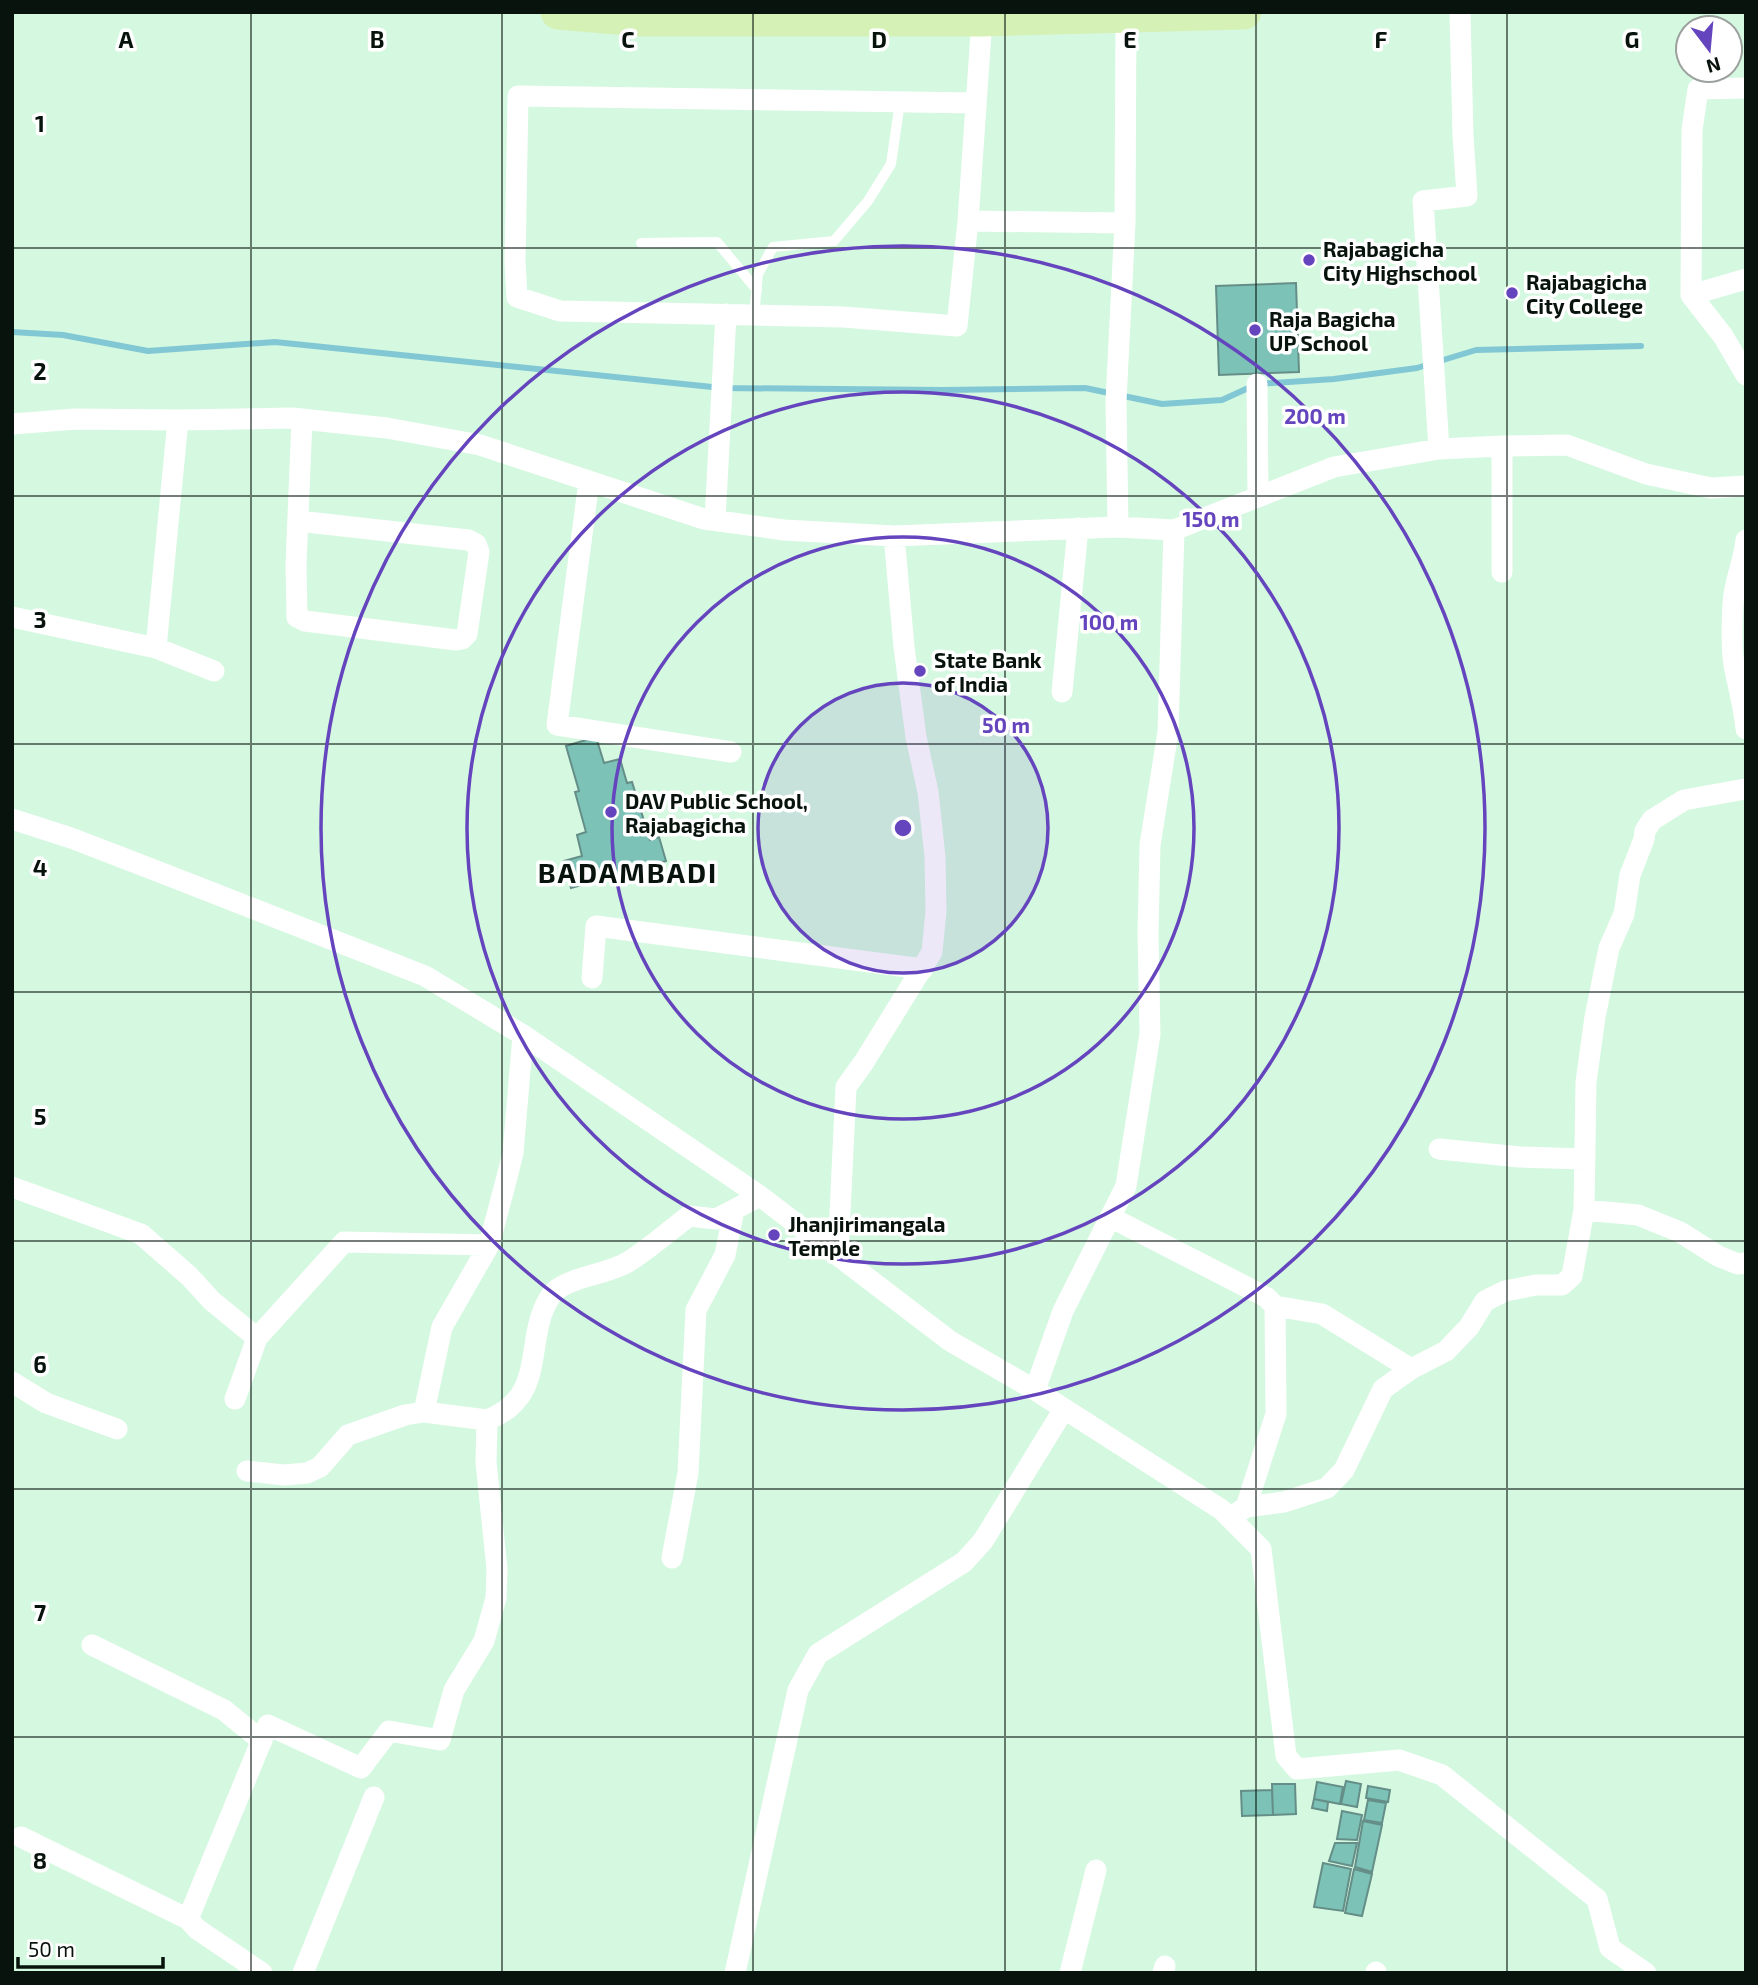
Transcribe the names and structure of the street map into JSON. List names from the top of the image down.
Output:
{
  "districts": ["BADAMBADI"],
  "places": [
    "Rajabagicha City Highschool",
    "Rajabagicha City College",
    "Raja Bagicha UP School",
    "State Bank of India",
    "DAV Public School, Rajabagicha",
    "Jhanjirimangala Temple"
  ],
  "scale_bar": "50 m",
  "north": "bottom",
  "grid": {
    "columns": [
      "A",
      "B",
      "C",
      "D",
      "E",
      "F",
      "G"
    ],
    "rows": [
      "1",
      "2",
      "3",
      "4",
      "5",
      "6",
      "7",
      "8"
    ]
  },
  "rings": [
    "200 m",
    "150 m",
    "100 m",
    "50 m"
  ]
}
